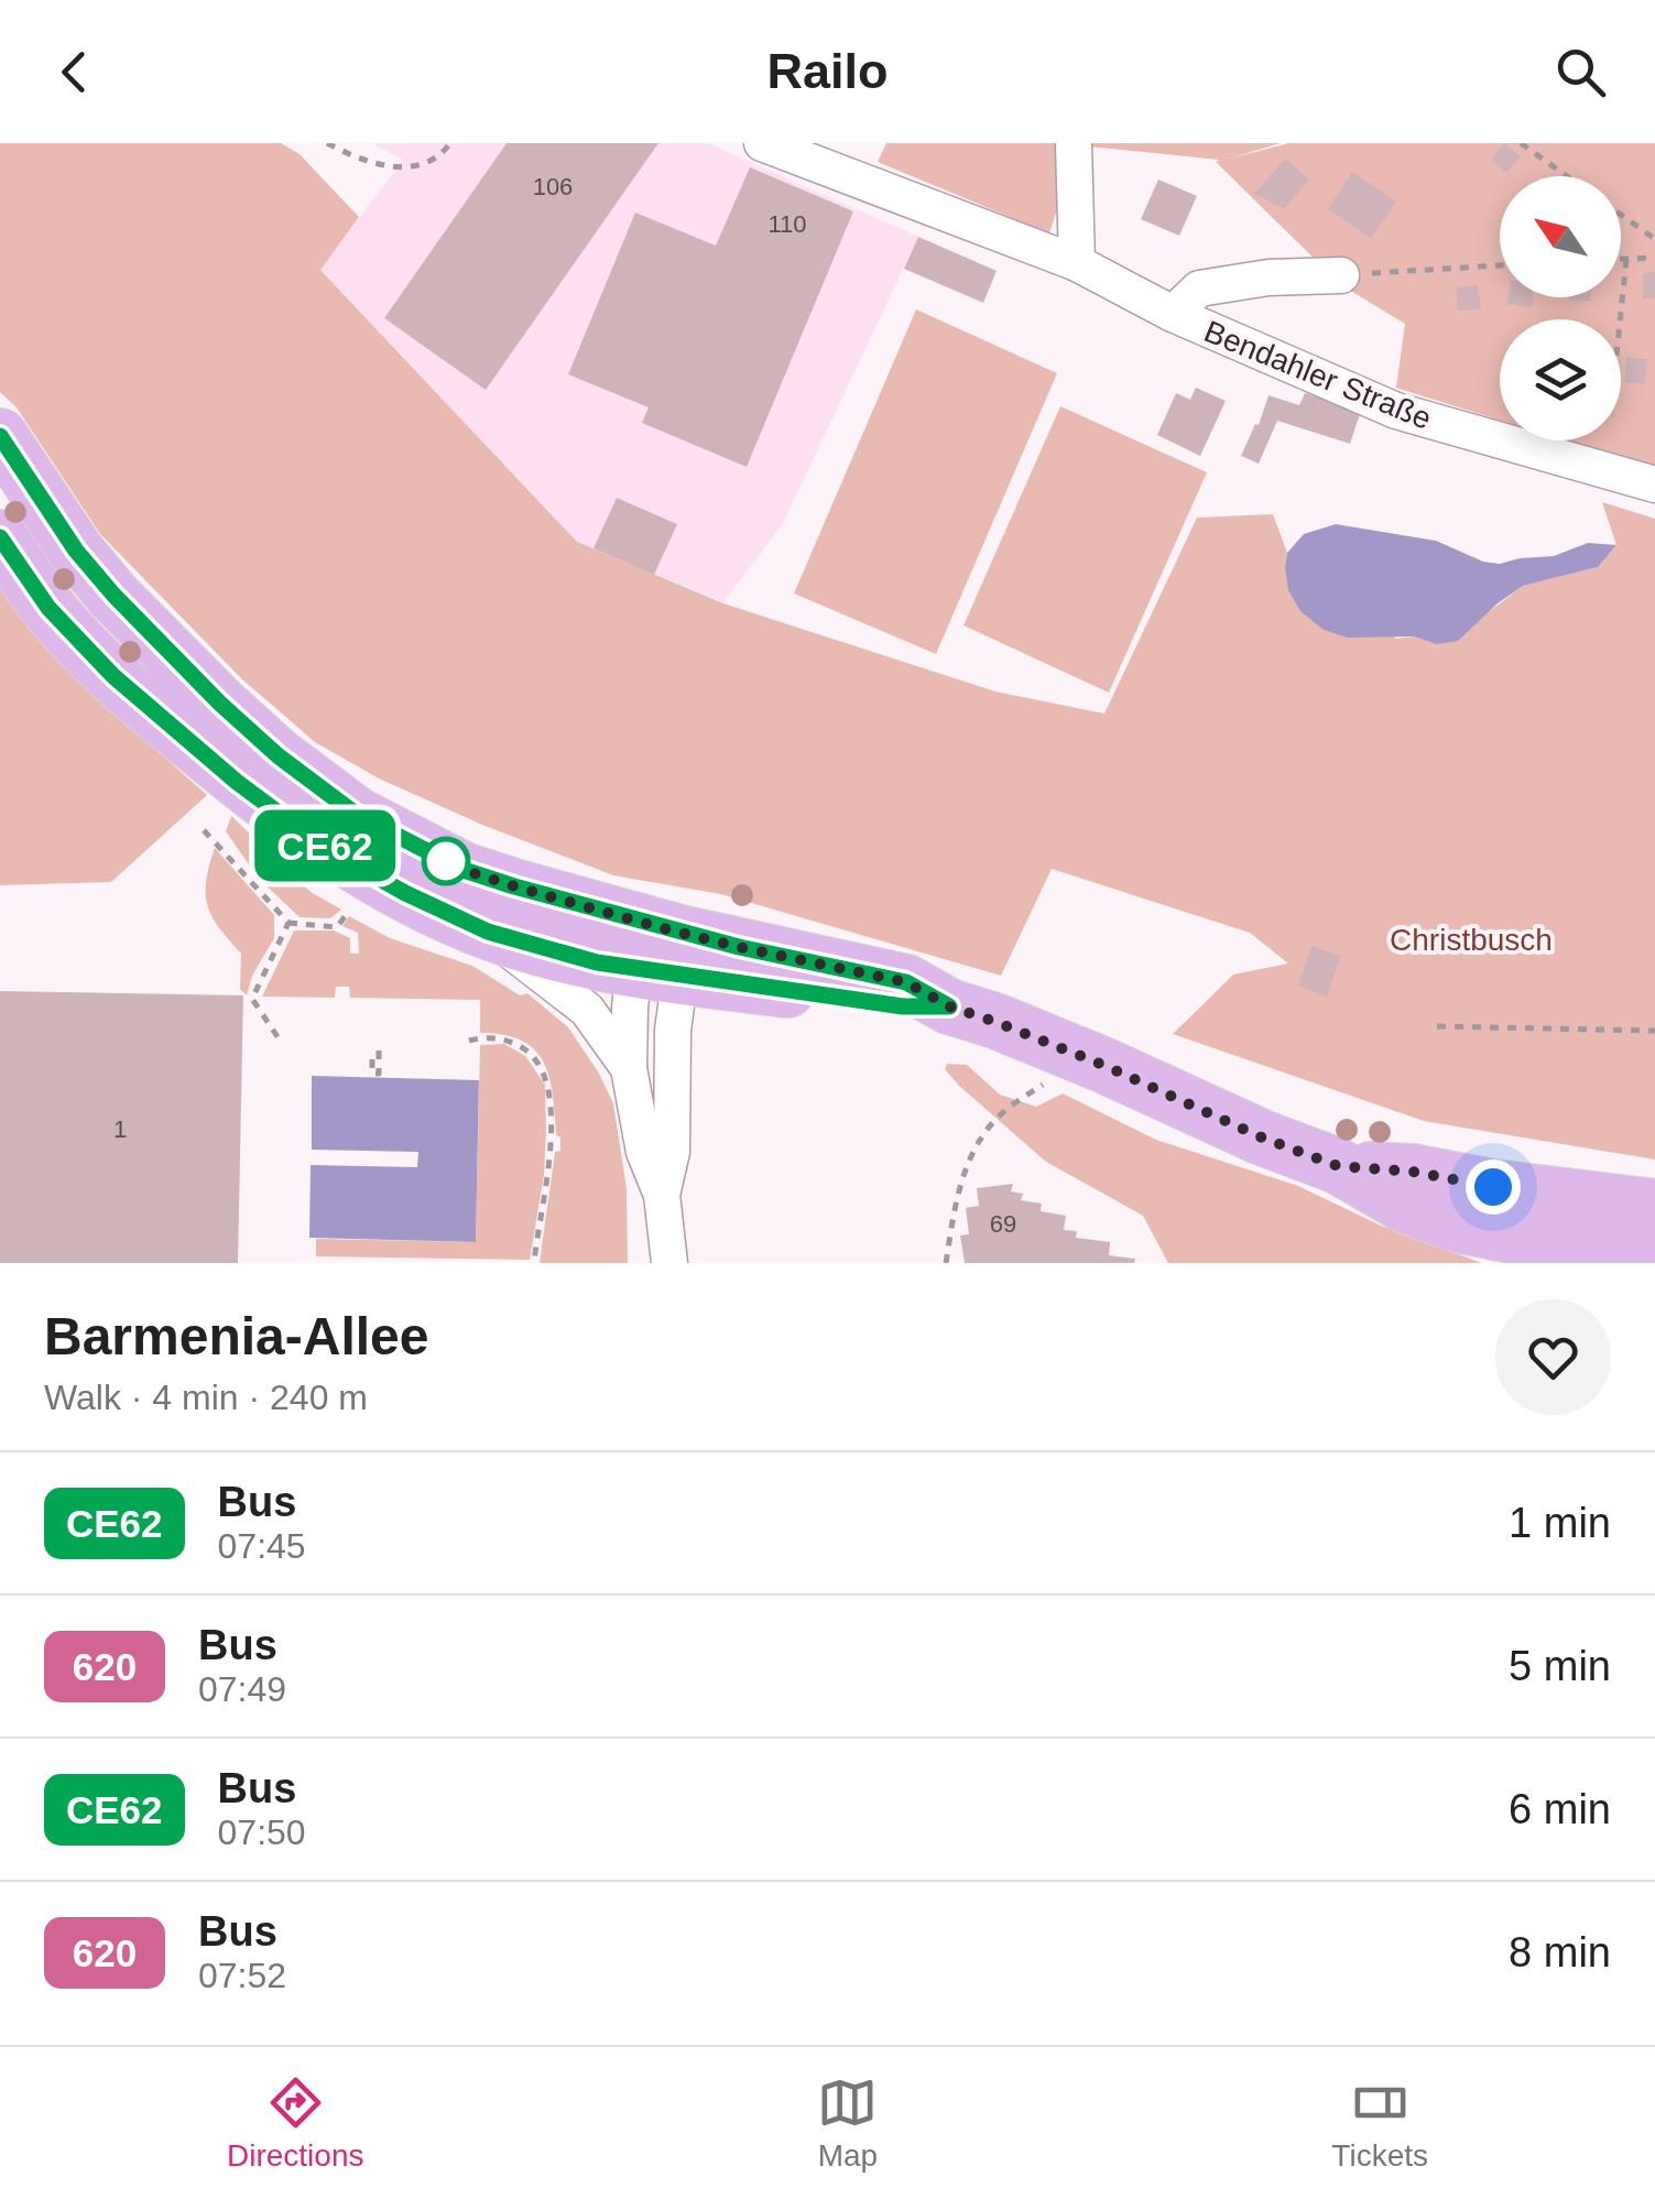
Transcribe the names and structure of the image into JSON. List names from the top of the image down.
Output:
{
  "streets": {
    "street": ["Bendahler Straße"]
  },
  "parks": ["Christbusch"],
  "lines": ["bus line CE62"],
  "house_numbers": [
    "106",
    "110",
    "1",
    "69"
  ],
  "north": "top left",
  "page": {
    "header": "Railo",
    "on_map": "CE62",
    "heading": ["Barmenia-Allee", "Walk · 4 min · 240 m"],
    "list": [
      {
        "mark": "CE62",
        "name": "Bus",
        "note": "07:45",
        "value": "1 min"
      },
      {
        "mark": "620",
        "name": "Bus",
        "note": "07:49",
        "value": "5 min"
      },
      {
        "mark": "CE62",
        "name": "Bus",
        "note": "07:50",
        "value": "6 min"
      },
      {
        "mark": "620",
        "name": "Bus",
        "note": "07:52",
        "value": "8 min"
      }
    ],
    "tabs": ["Directions", "Map", "Tickets"]
  }
}
